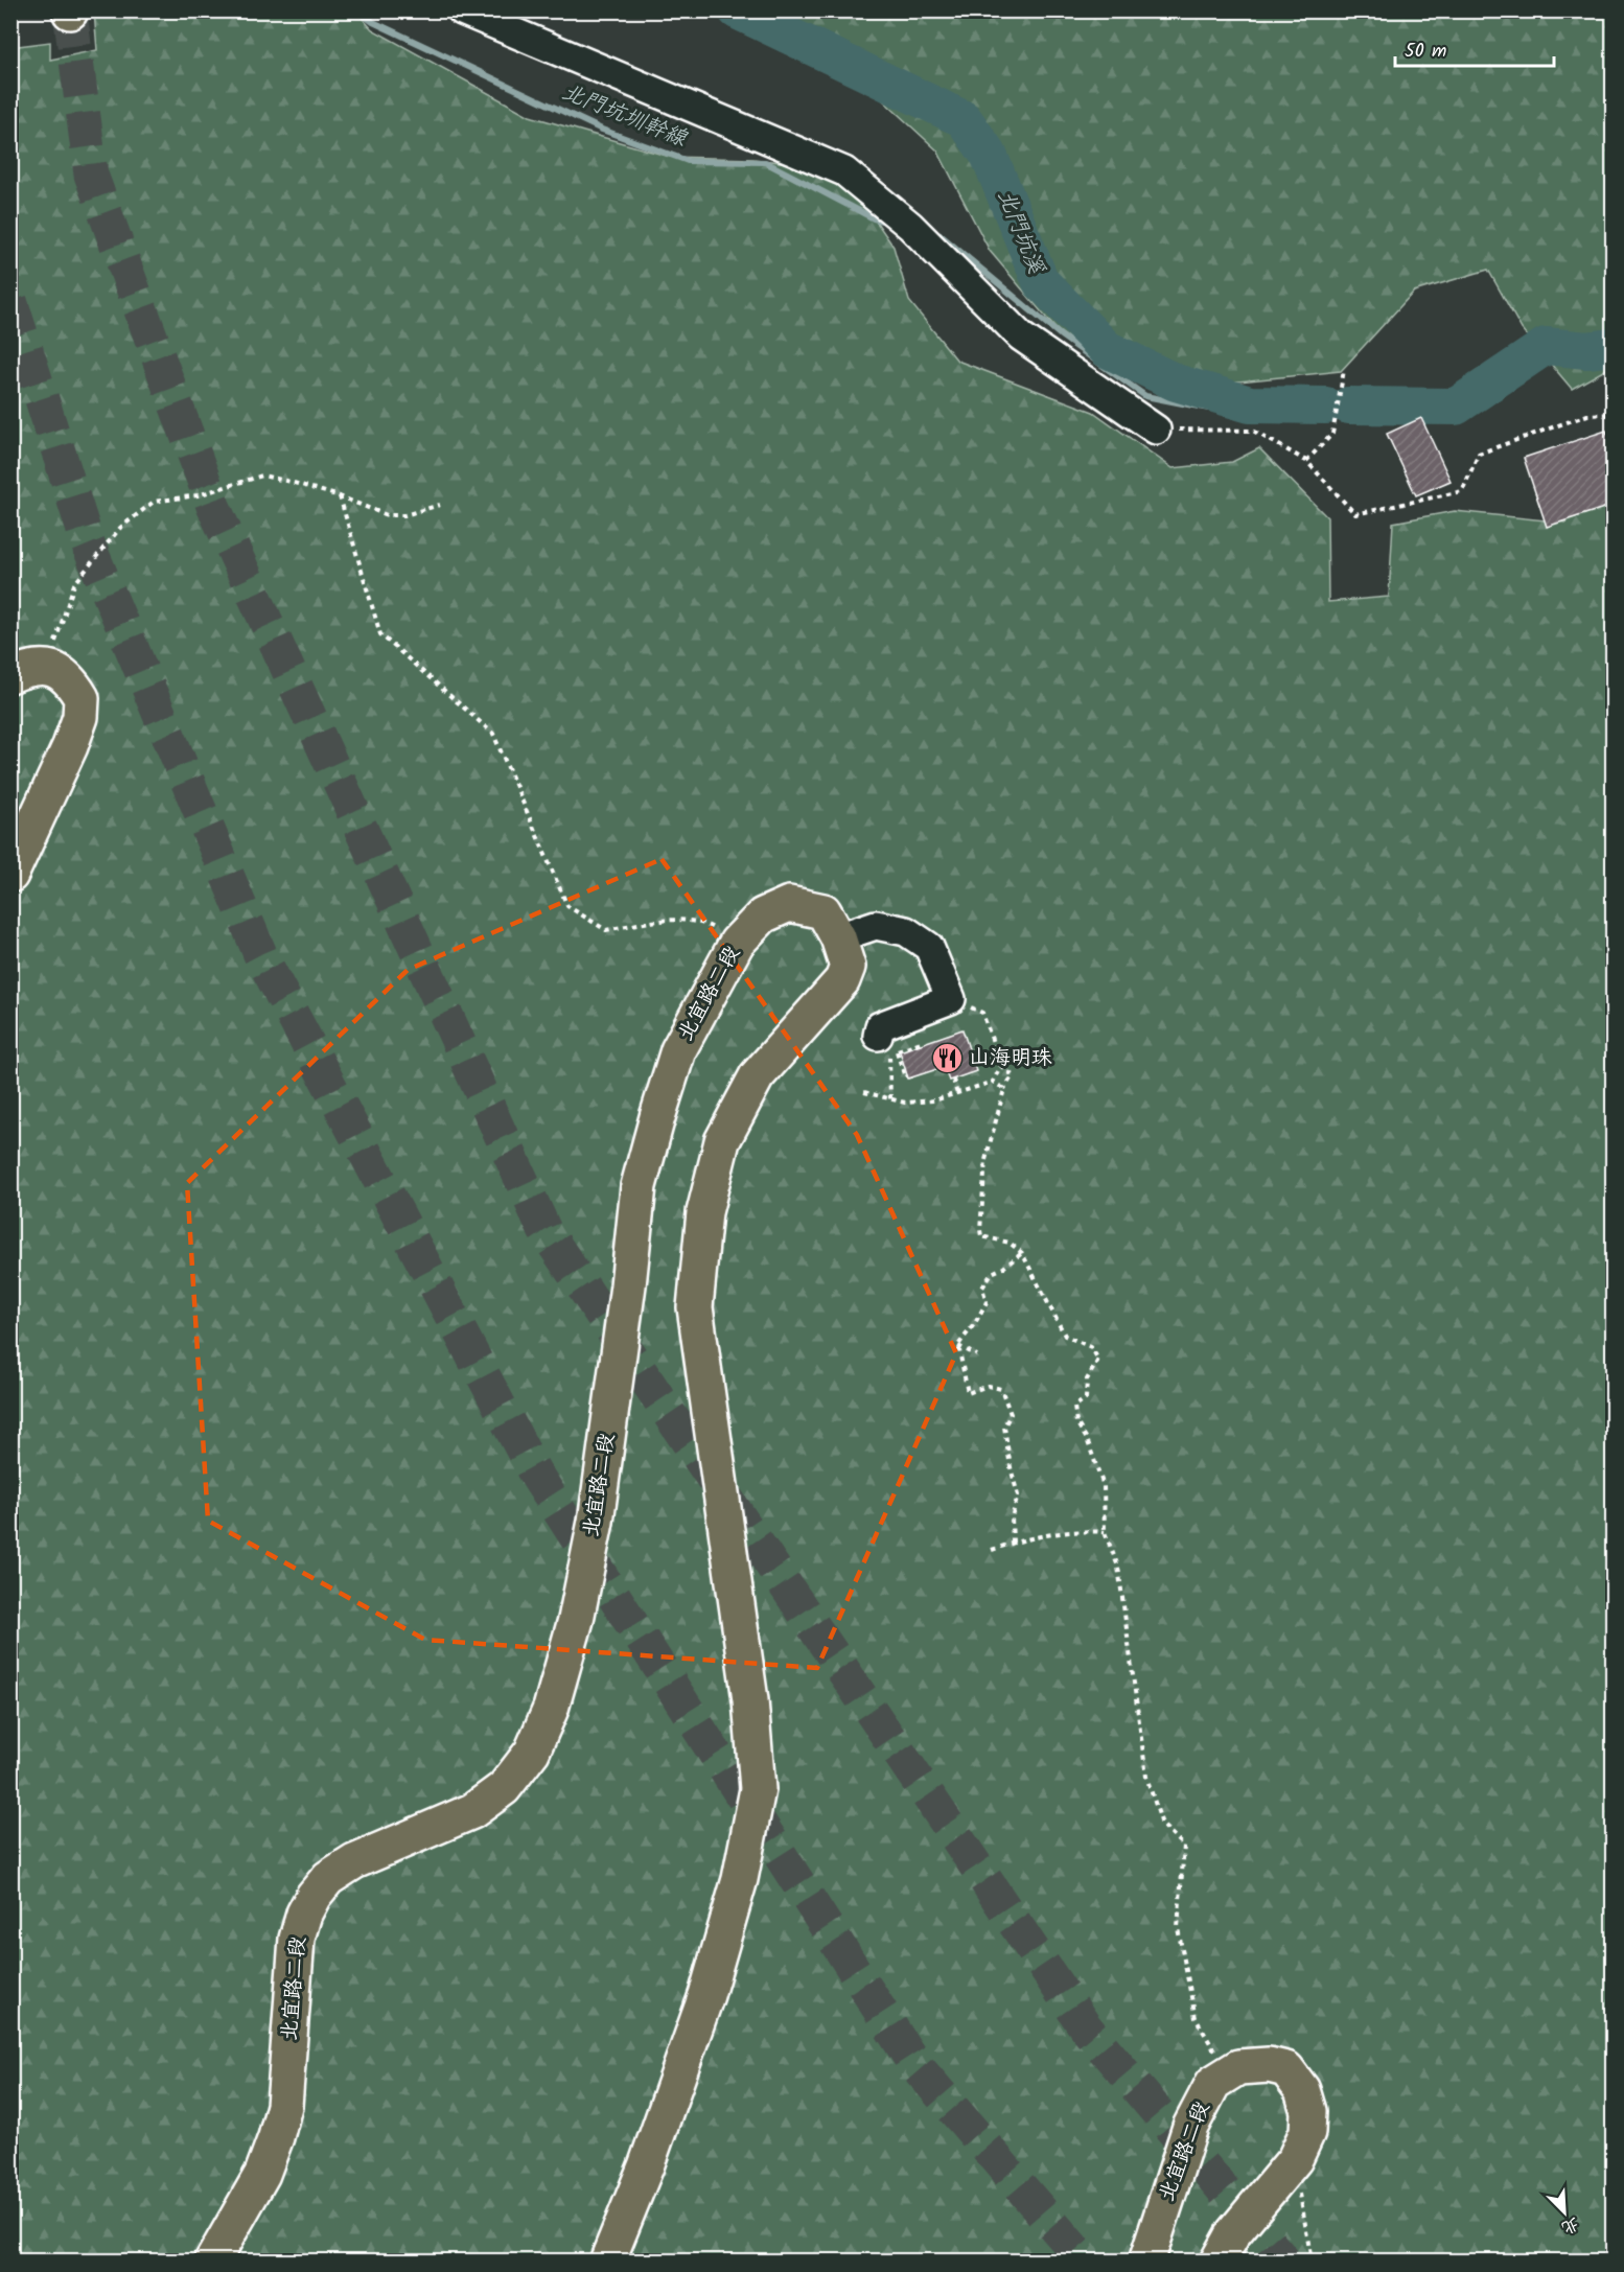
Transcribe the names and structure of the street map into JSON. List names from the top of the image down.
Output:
{
  "streets": {
    "main road": ["北宜路二段"]
  },
  "water": ["北門坑圳幹線", "北門坑溪"],
  "places": {
    "restaurant": ["山海明珠"]
  },
  "scale_bar": "50 m",
  "north": "bottom right"
}
